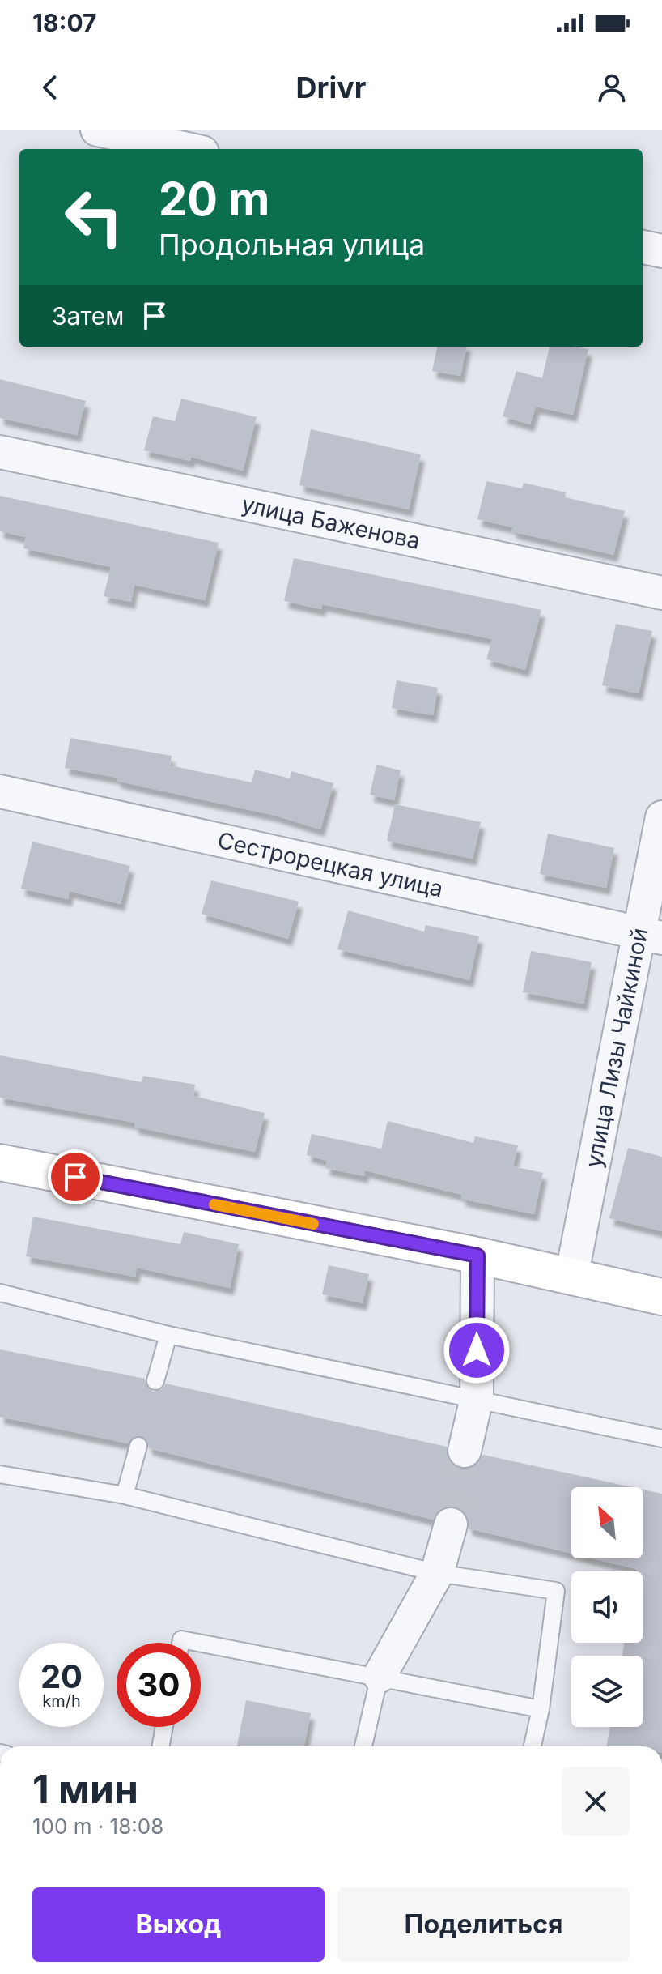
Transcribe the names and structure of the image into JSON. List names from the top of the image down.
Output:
{
  "streets": {
    "street": ["улица Баженова", "Сестрорецкая улица", "улица Лизы Чайкиной"]
  },
  "crossings": [
    ["Сестрорецкая улица", "улица Лизы Чайкиной"]
  ],
  "north": "top left",
  "page": {
    "status": "18:07",
    "header": "Drivr",
    "turn": ["20 m", "Продольная улица"],
    "then": "Затем",
    "speed": "20 km/h",
    "limit": "30",
    "heading": ["1 мин", "100 m · 18:08"],
    "buttons": ["Выход", "Поделиться"]
  }
}
